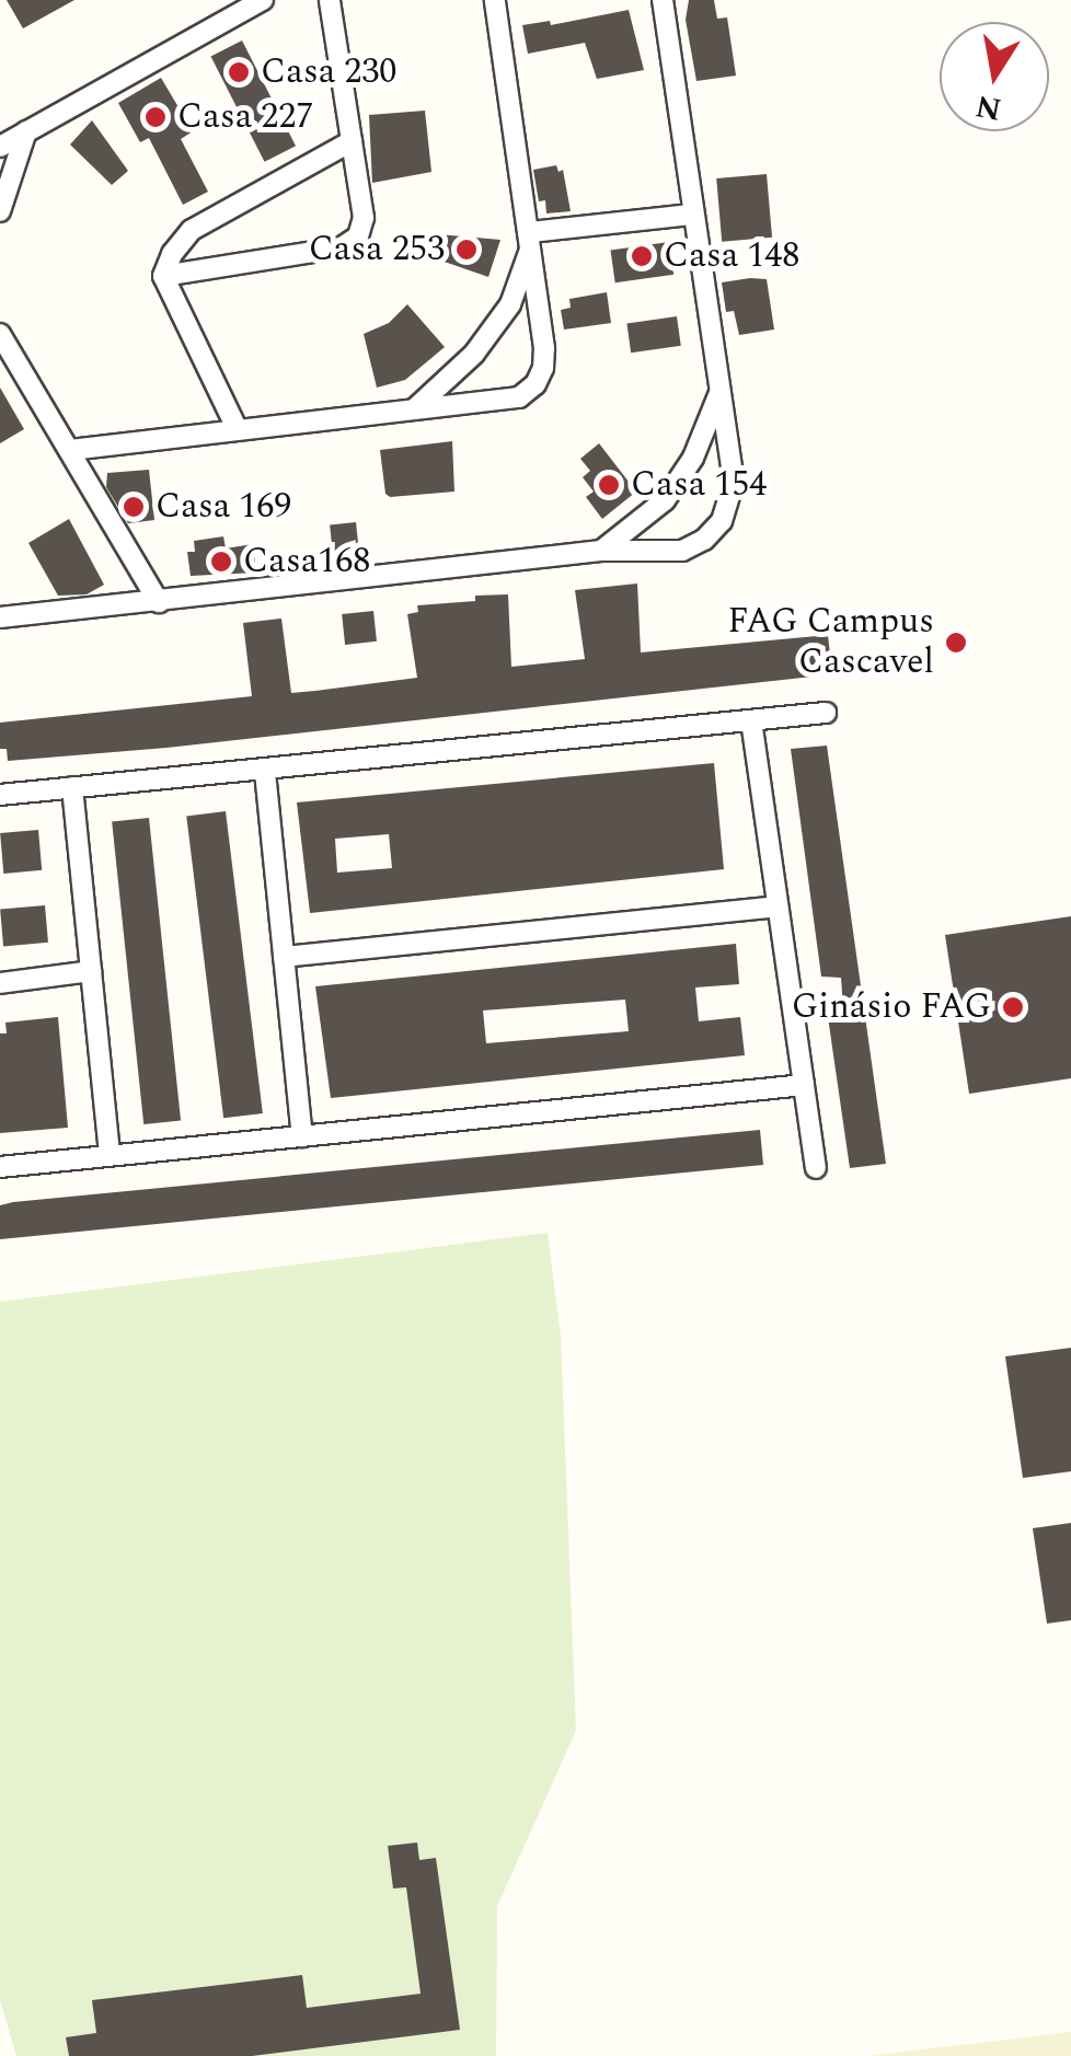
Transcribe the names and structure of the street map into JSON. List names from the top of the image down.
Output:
{
  "places": [
    "Casa 230",
    "Casa 227",
    "Casa 253",
    "Casa 148",
    "Casa 154",
    "Casa 169",
    "Casa168",
    "FAG Campus Cascavel",
    "Ginásio FAG"
  ],
  "north": "bottom"
}
